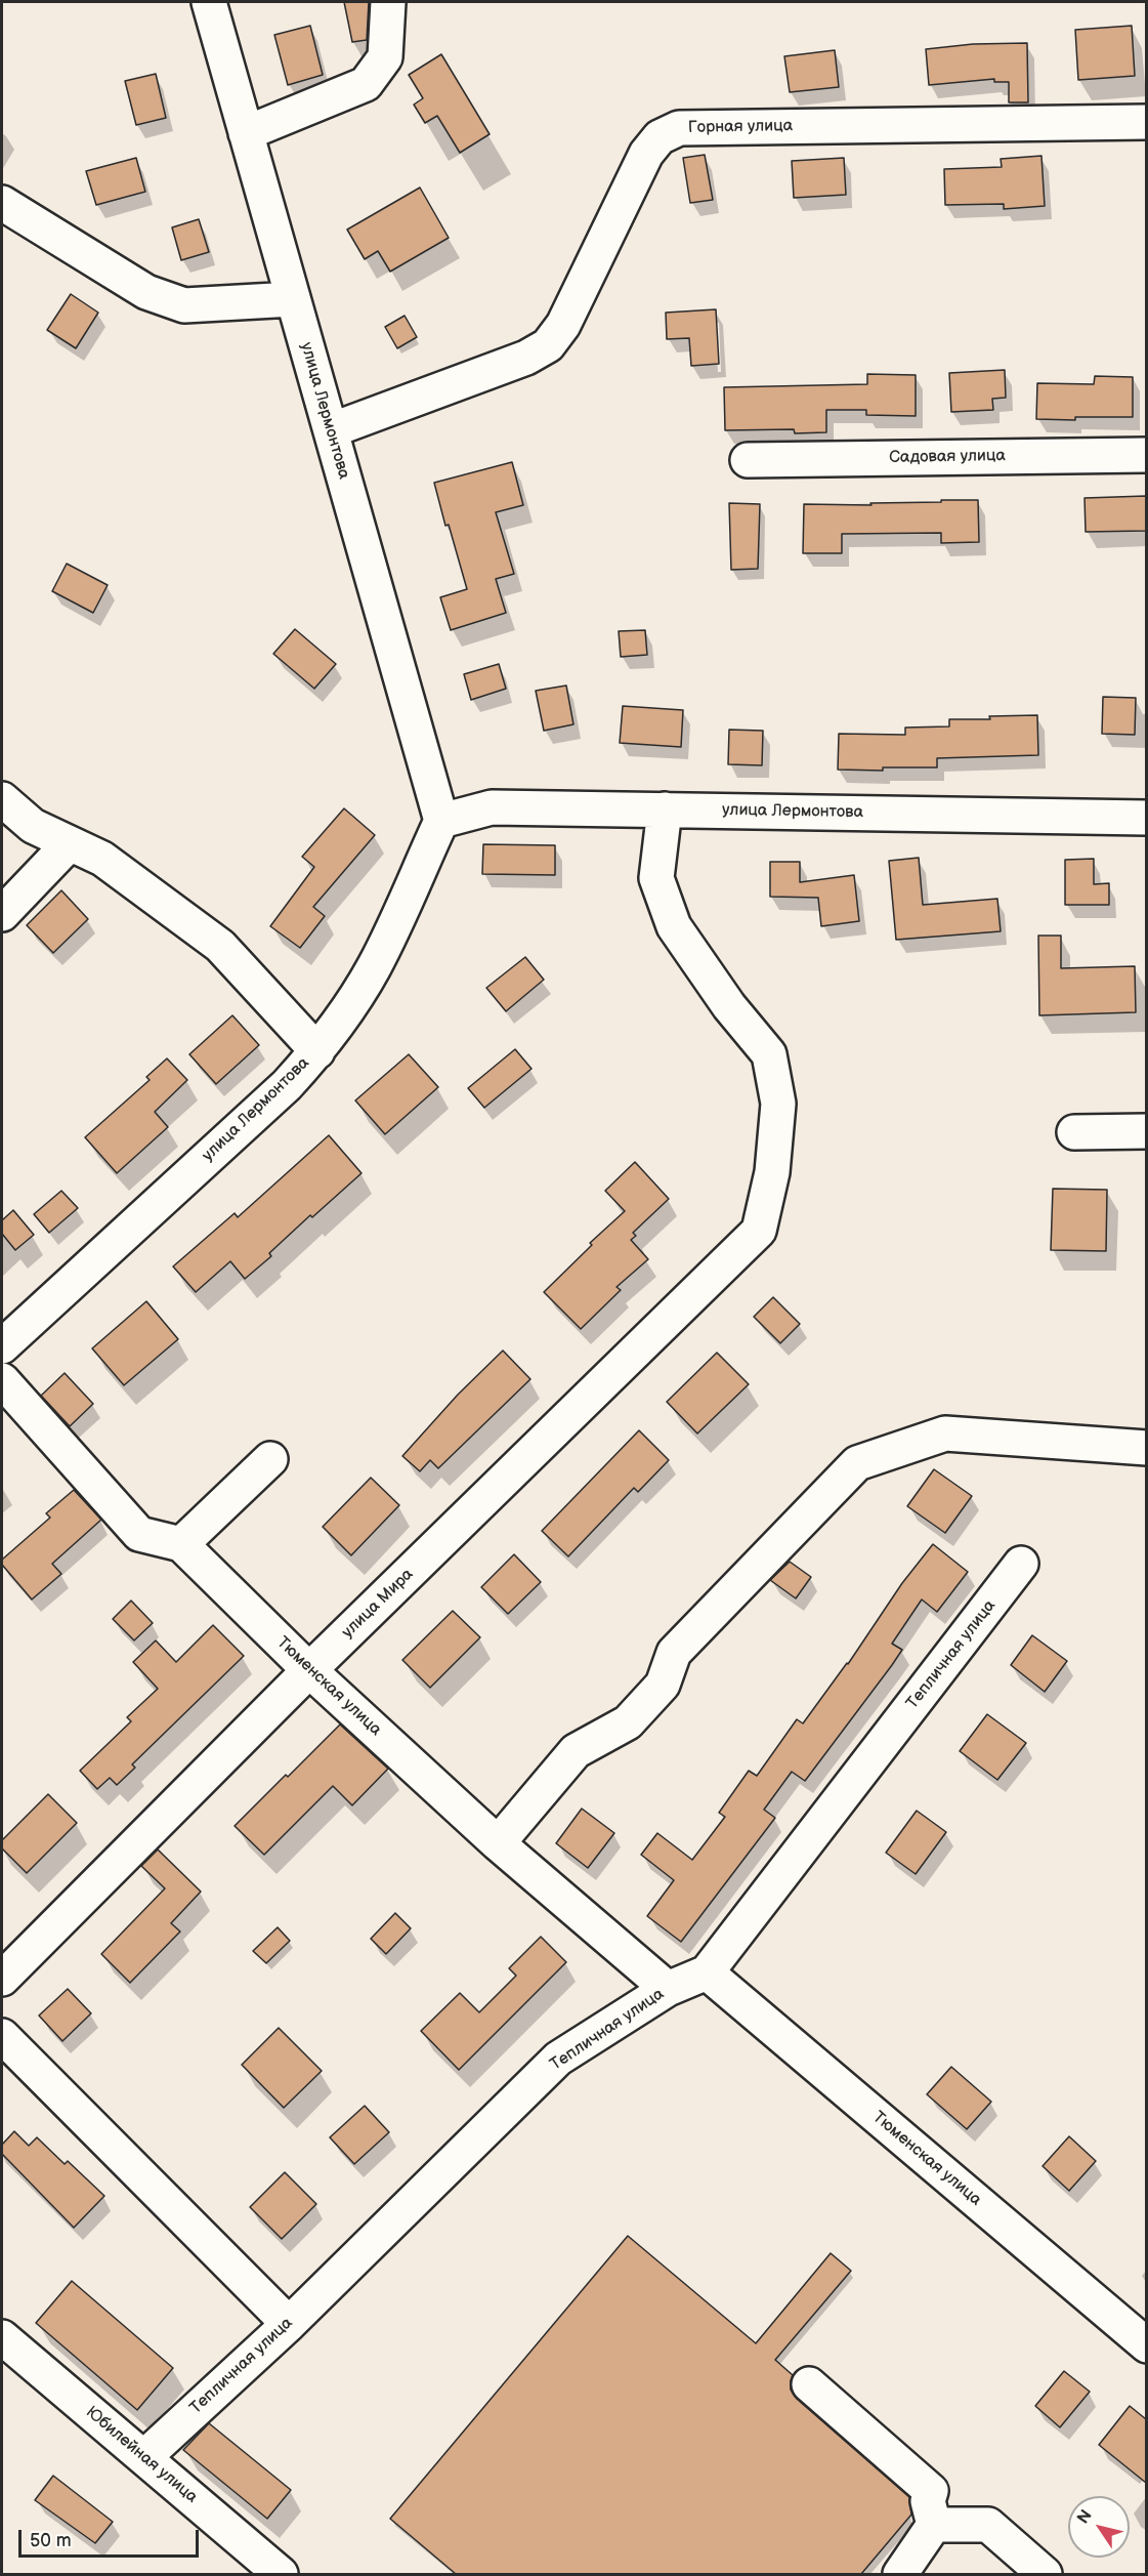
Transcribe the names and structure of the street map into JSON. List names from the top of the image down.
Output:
{
  "streets": {
    "street": [
      "Горная улица",
      "улица Лермонтова",
      "Садовая улица",
      "улица Мира",
      "Тепличная улица",
      "Тюменская улица",
      "Юбилейная улица"
    ]
  },
  "crossings": [
    ["Горная улица", "улица Лермонтова"],
    ["улица Лермонтова", "улица Мира"],
    ["улица Мира", "Тюменская улица"],
    ["Тепличная улица", "Тюменская улица"],
    ["Тепличная улица", "Юбилейная улица"]
  ],
  "scale_bar": "50 m",
  "north": "top left"
}
